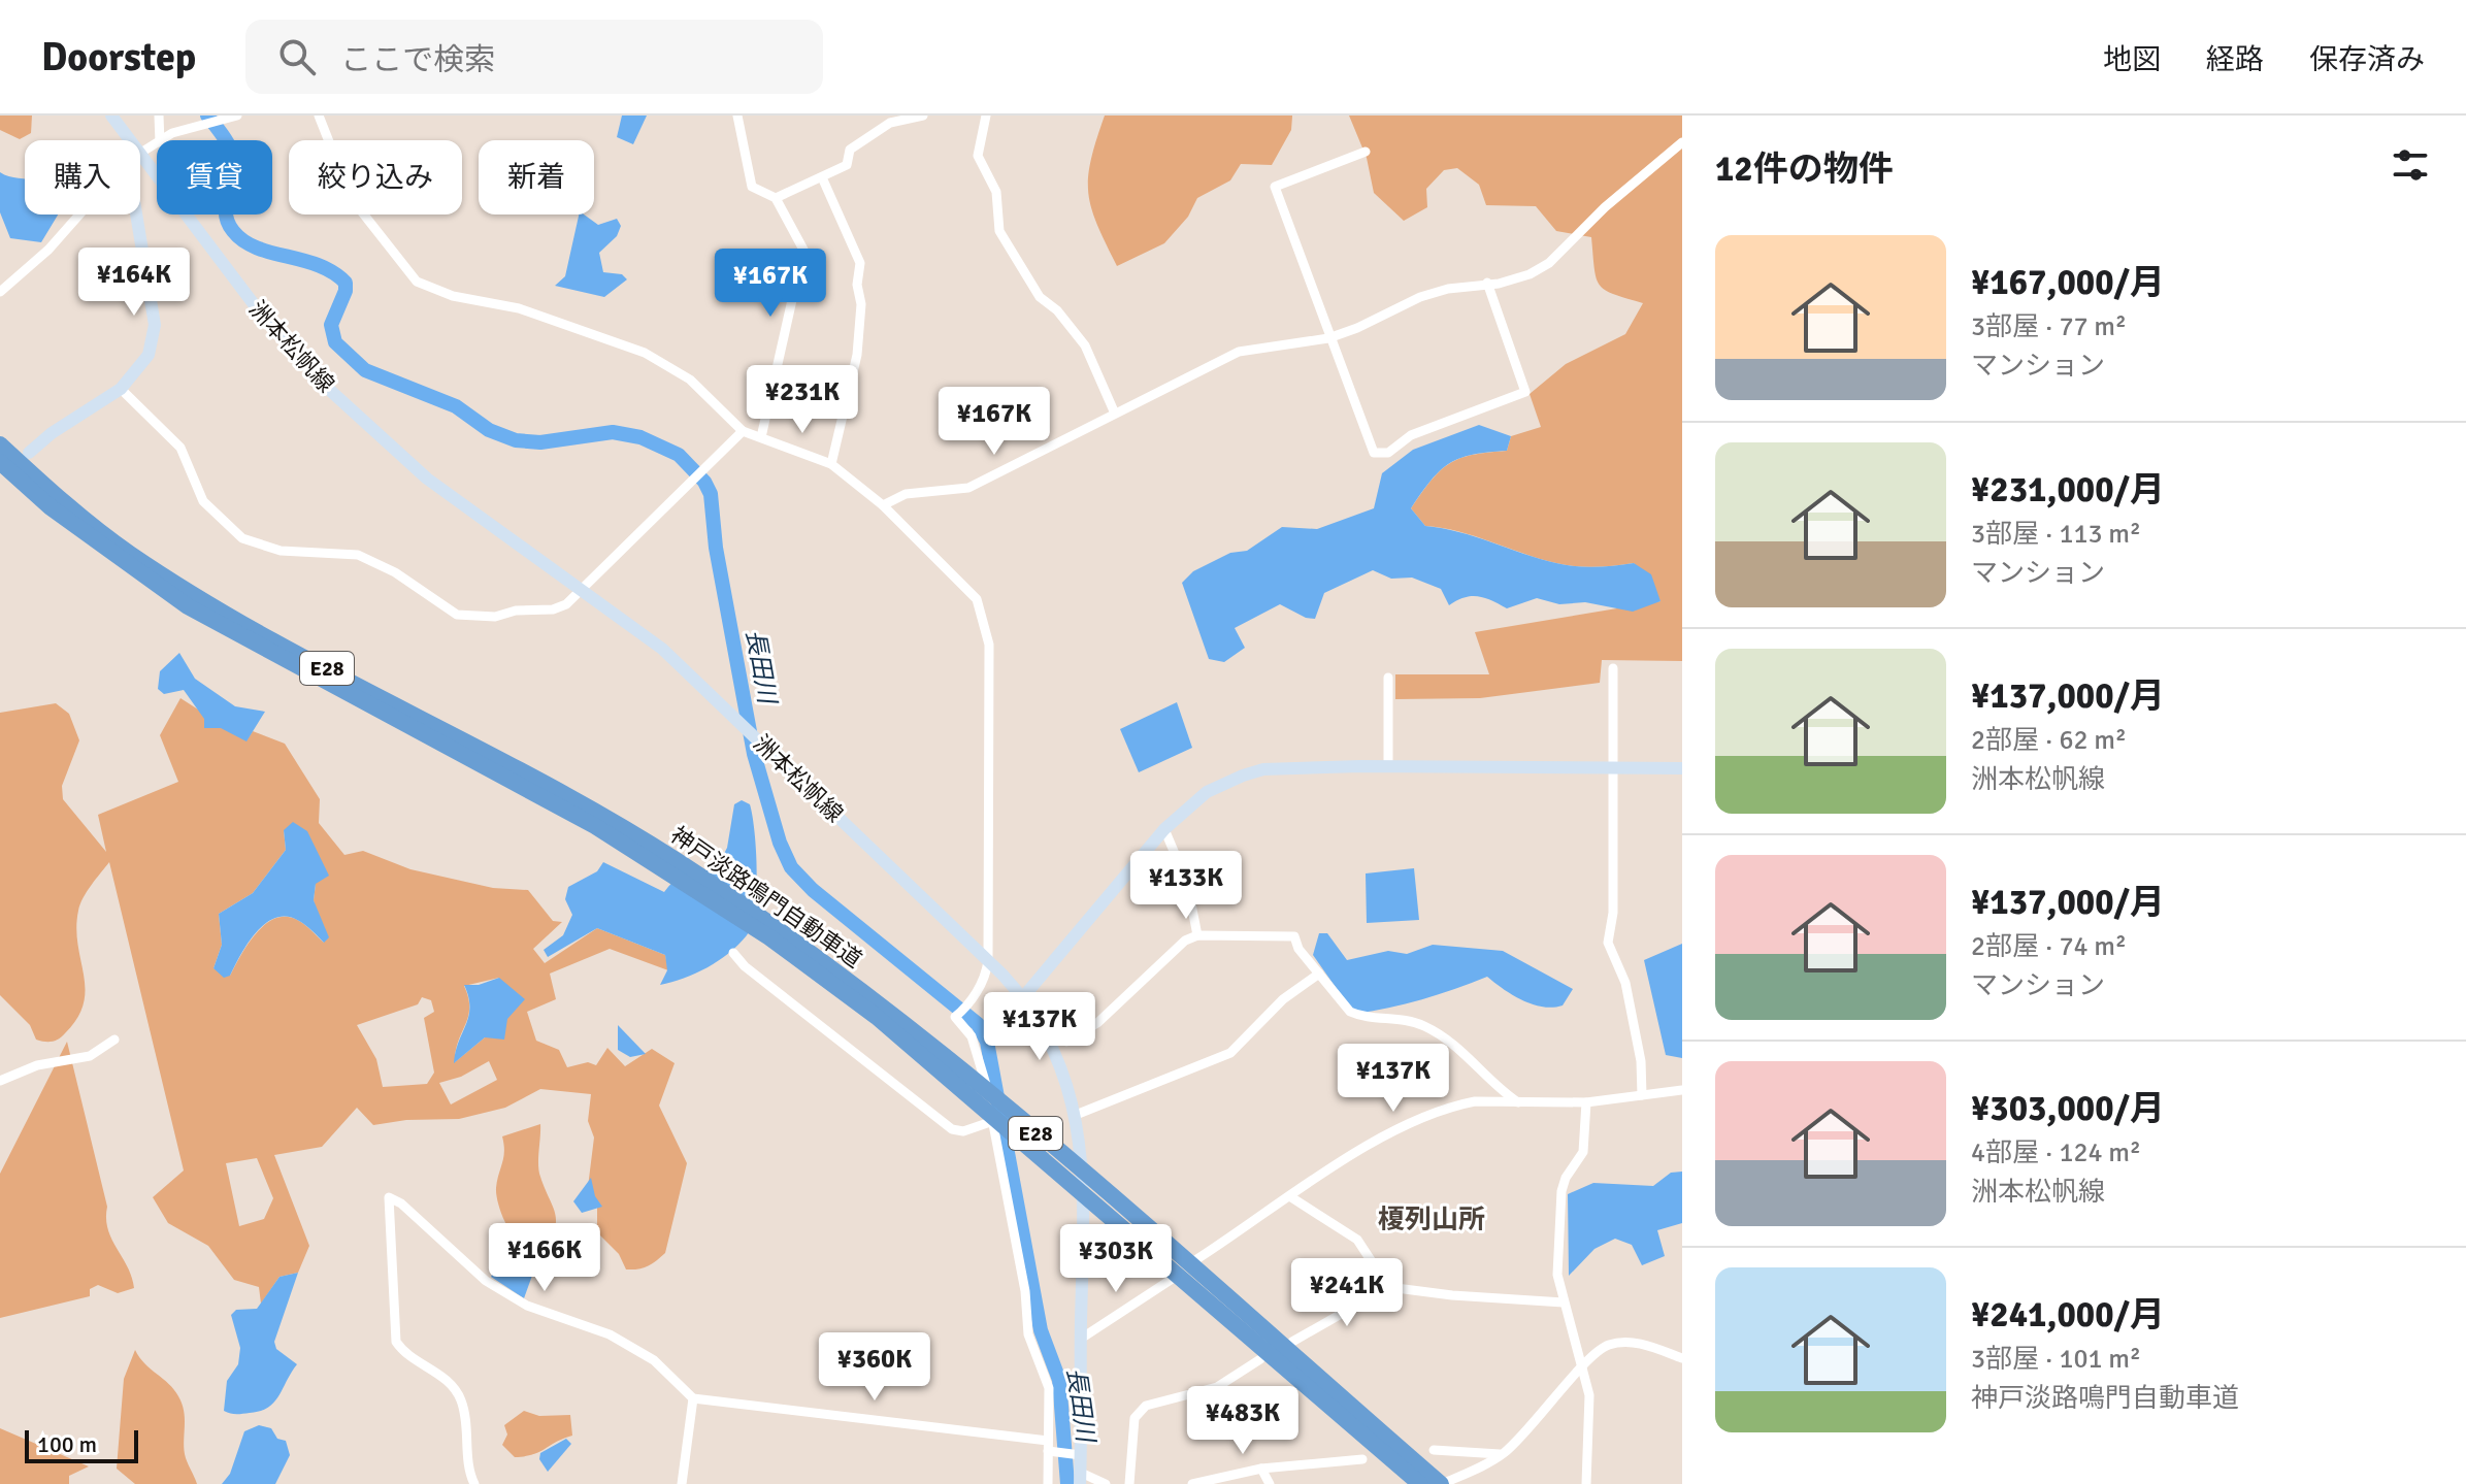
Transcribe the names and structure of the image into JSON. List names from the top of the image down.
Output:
{
  "streets": {
    "highway": ["E28", "神戸淡路鳴門自動車道"],
    "main road": ["洲本松帆線"]
  },
  "districts": ["榎列山所"],
  "water": ["長田川"],
  "scale_bar": "100 m",
  "page": {
    "header": "Doorstep",
    "search": "ここで検索",
    "nav": ["地図", "経路", "保存済み"],
    "heading": "12件の物件",
    "chip": [
      "購入",
      "賃貸",
      "絞り込み",
      "新着"
    ],
    "list": [
      {
        "name": "¥167,000/月",
        "note": "3部屋 · 77 m² · マンション"
      },
      {
        "name": "¥231,000/月",
        "note": "3部屋 · 113 m² · マンション"
      },
      {
        "name": "¥137,000/月",
        "note": "2部屋 · 62 m² · 洲本松帆線"
      },
      {
        "name": "¥137,000/月",
        "note": "2部屋 · 74 m² · マンション"
      },
      {
        "name": "¥303,000/月",
        "note": "4部屋 · 124 m² · 洲本松帆線"
      },
      {
        "name": "¥241,000/月",
        "note": "3部屋 · 101 m² · 神戸淡路鳴門自動車道"
      }
    ],
    "price": [
      "¥164K",
      "¥167K",
      "¥231K",
      "¥167K",
      "¥133K",
      "¥137K",
      "¥137K",
      "¥166K",
      "¥303K",
      "¥241K",
      "¥360K",
      "¥483K"
    ],
    "scale": "100 m"
  }
}
